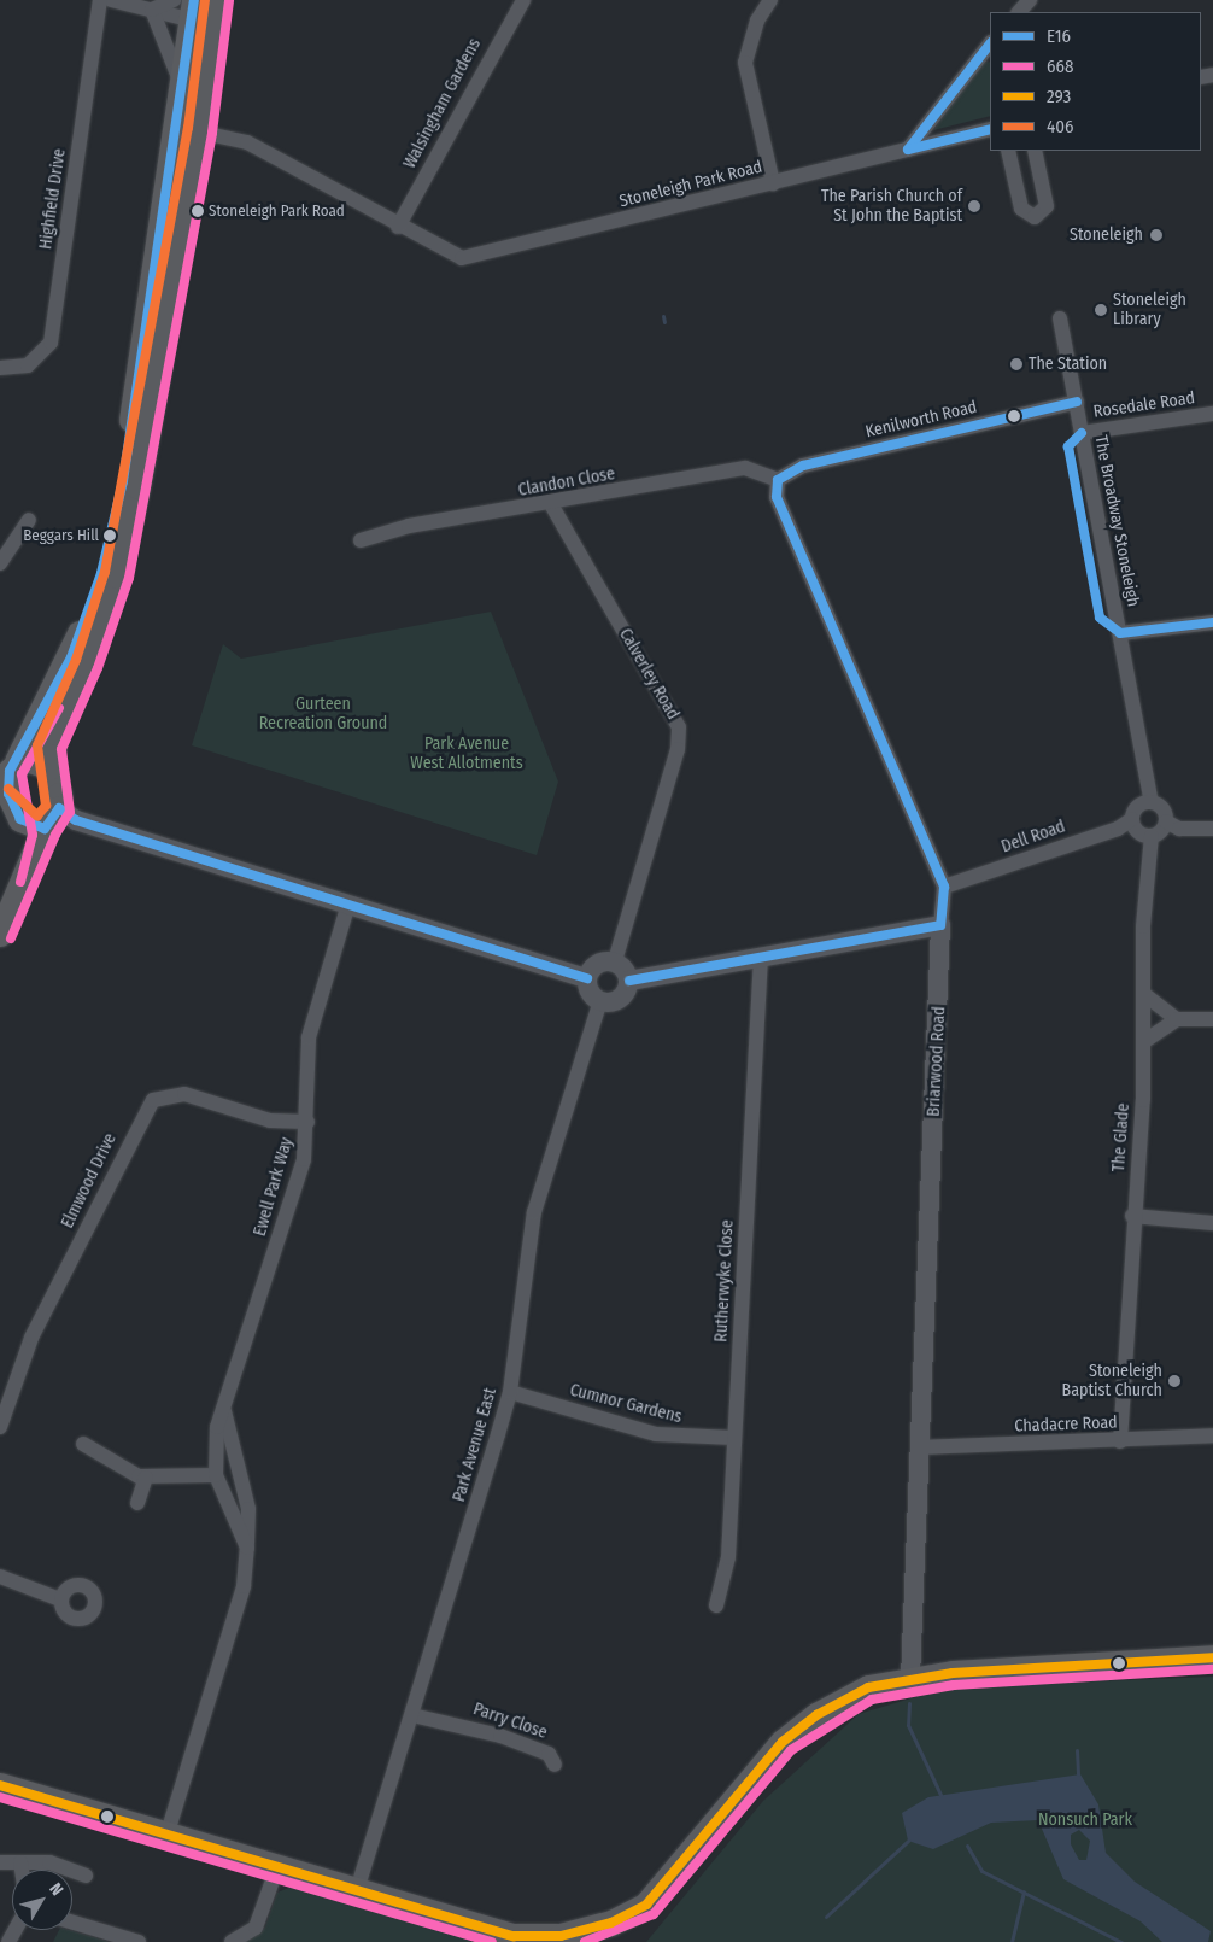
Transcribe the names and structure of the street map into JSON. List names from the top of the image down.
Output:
{
  "streets": {
    "street": [
      "Walsingham Gardens",
      "Stoneleigh Park Road",
      "Highfield Drive",
      "Rosedale Road",
      "Kenilworth Road",
      "Clandon Close",
      "The Broadway Stoneleigh",
      "Calverley Road",
      "Dell Road",
      "Briarwood Road",
      "The Glade",
      "Elmwood Drive",
      "Ewell Park Way",
      "Rutherwyke Close",
      "Cumnor Gardens",
      "Chadacre Road",
      "Park Avenue East",
      "Parry Close"
    ]
  },
  "crossings": [
    ["Walsingham Gardens", "Stoneleigh Park Road"],
    ["Rosedale Road", "The Broadway Stoneleigh"],
    ["Kenilworth Road", "Clandon Close"],
    ["Kenilworth Road", "The Broadway Stoneleigh"],
    ["Kenilworth Road", "Briarwood Road"],
    ["Clandon Close", "Calverley Road"],
    ["Clandon Close", "Briarwood Road"],
    ["The Broadway Stoneleigh", "Dell Road"],
    ["The Broadway Stoneleigh", "The Glade"],
    ["Calverley Road", "Park Avenue East"],
    ["Dell Road", "Briarwood Road"],
    ["Dell Road", "The Glade"],
    ["Briarwood Road", "Chadacre Road"],
    ["The Glade", "Chadacre Road"],
    ["Elmwood Drive", "Ewell Park Way"],
    ["Rutherwyke Close", "Cumnor Gardens"],
    ["Cumnor Gardens", "Park Avenue East"],
    ["Park Avenue East", "Parry Close"]
  ],
  "parks": ["Gurteen Recreation Ground", "Park Avenue West Allotments", "Nonsuch Park"],
  "places": [
    "The Parish Church of St John the Baptist",
    "Stoneleigh Park Road",
    "Stoneleigh",
    "Stoneleigh Library",
    "The Station",
    "Beggars Hill",
    "Stoneleigh Baptist Church"
  ],
  "lines": [
    "transit line E16",
    "transit line 406",
    "transit line 668",
    "transit line 293"
  ],
  "legend": [
    "E16",
    "668",
    "293",
    "406"
  ],
  "north": "top right"
}
